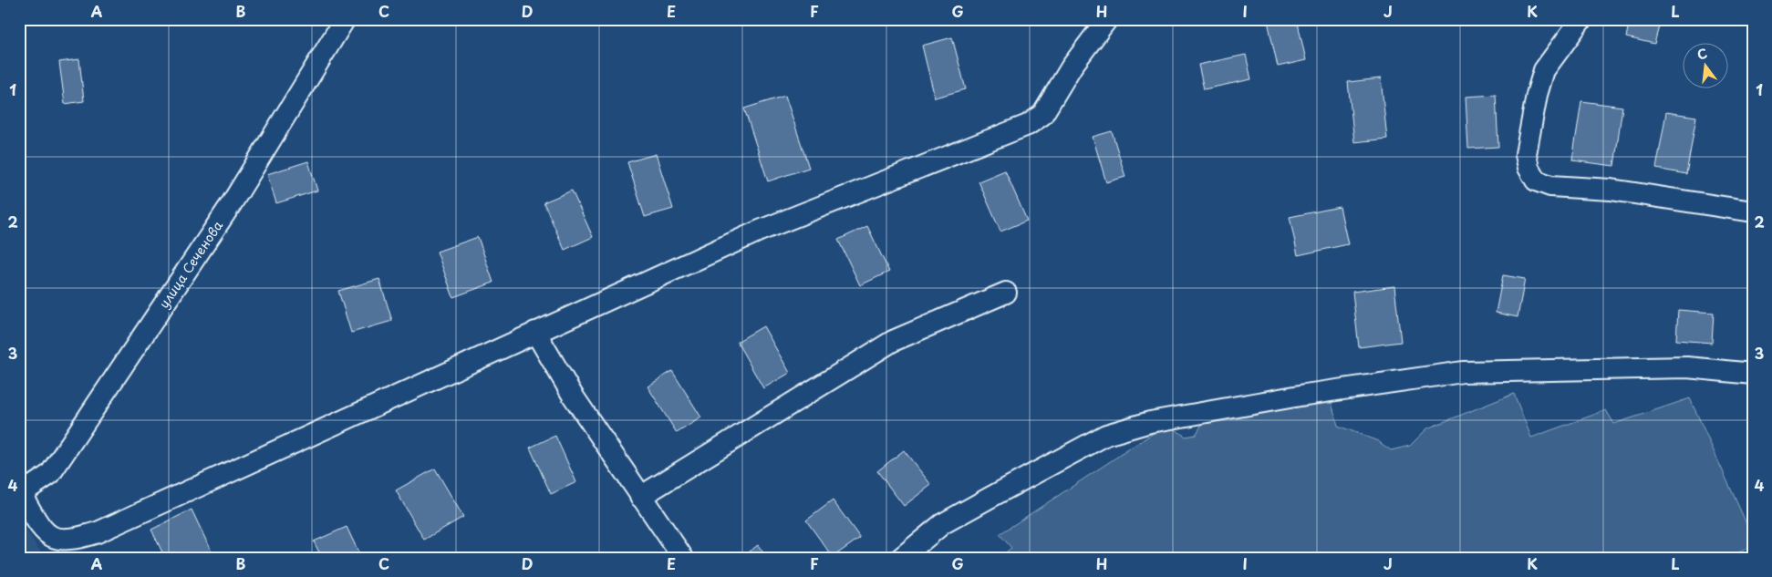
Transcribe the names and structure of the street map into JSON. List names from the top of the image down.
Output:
{
  "streets": {
    "street": ["улица Сеченова"]
  },
  "north": "top",
  "grid": {
    "columns": [
      "A",
      "B",
      "C",
      "D",
      "E",
      "F",
      "G",
      "H",
      "I",
      "J",
      "K",
      "L"
    ],
    "rows": [
      "1",
      "2",
      "3",
      "4"
    ]
  }
}
